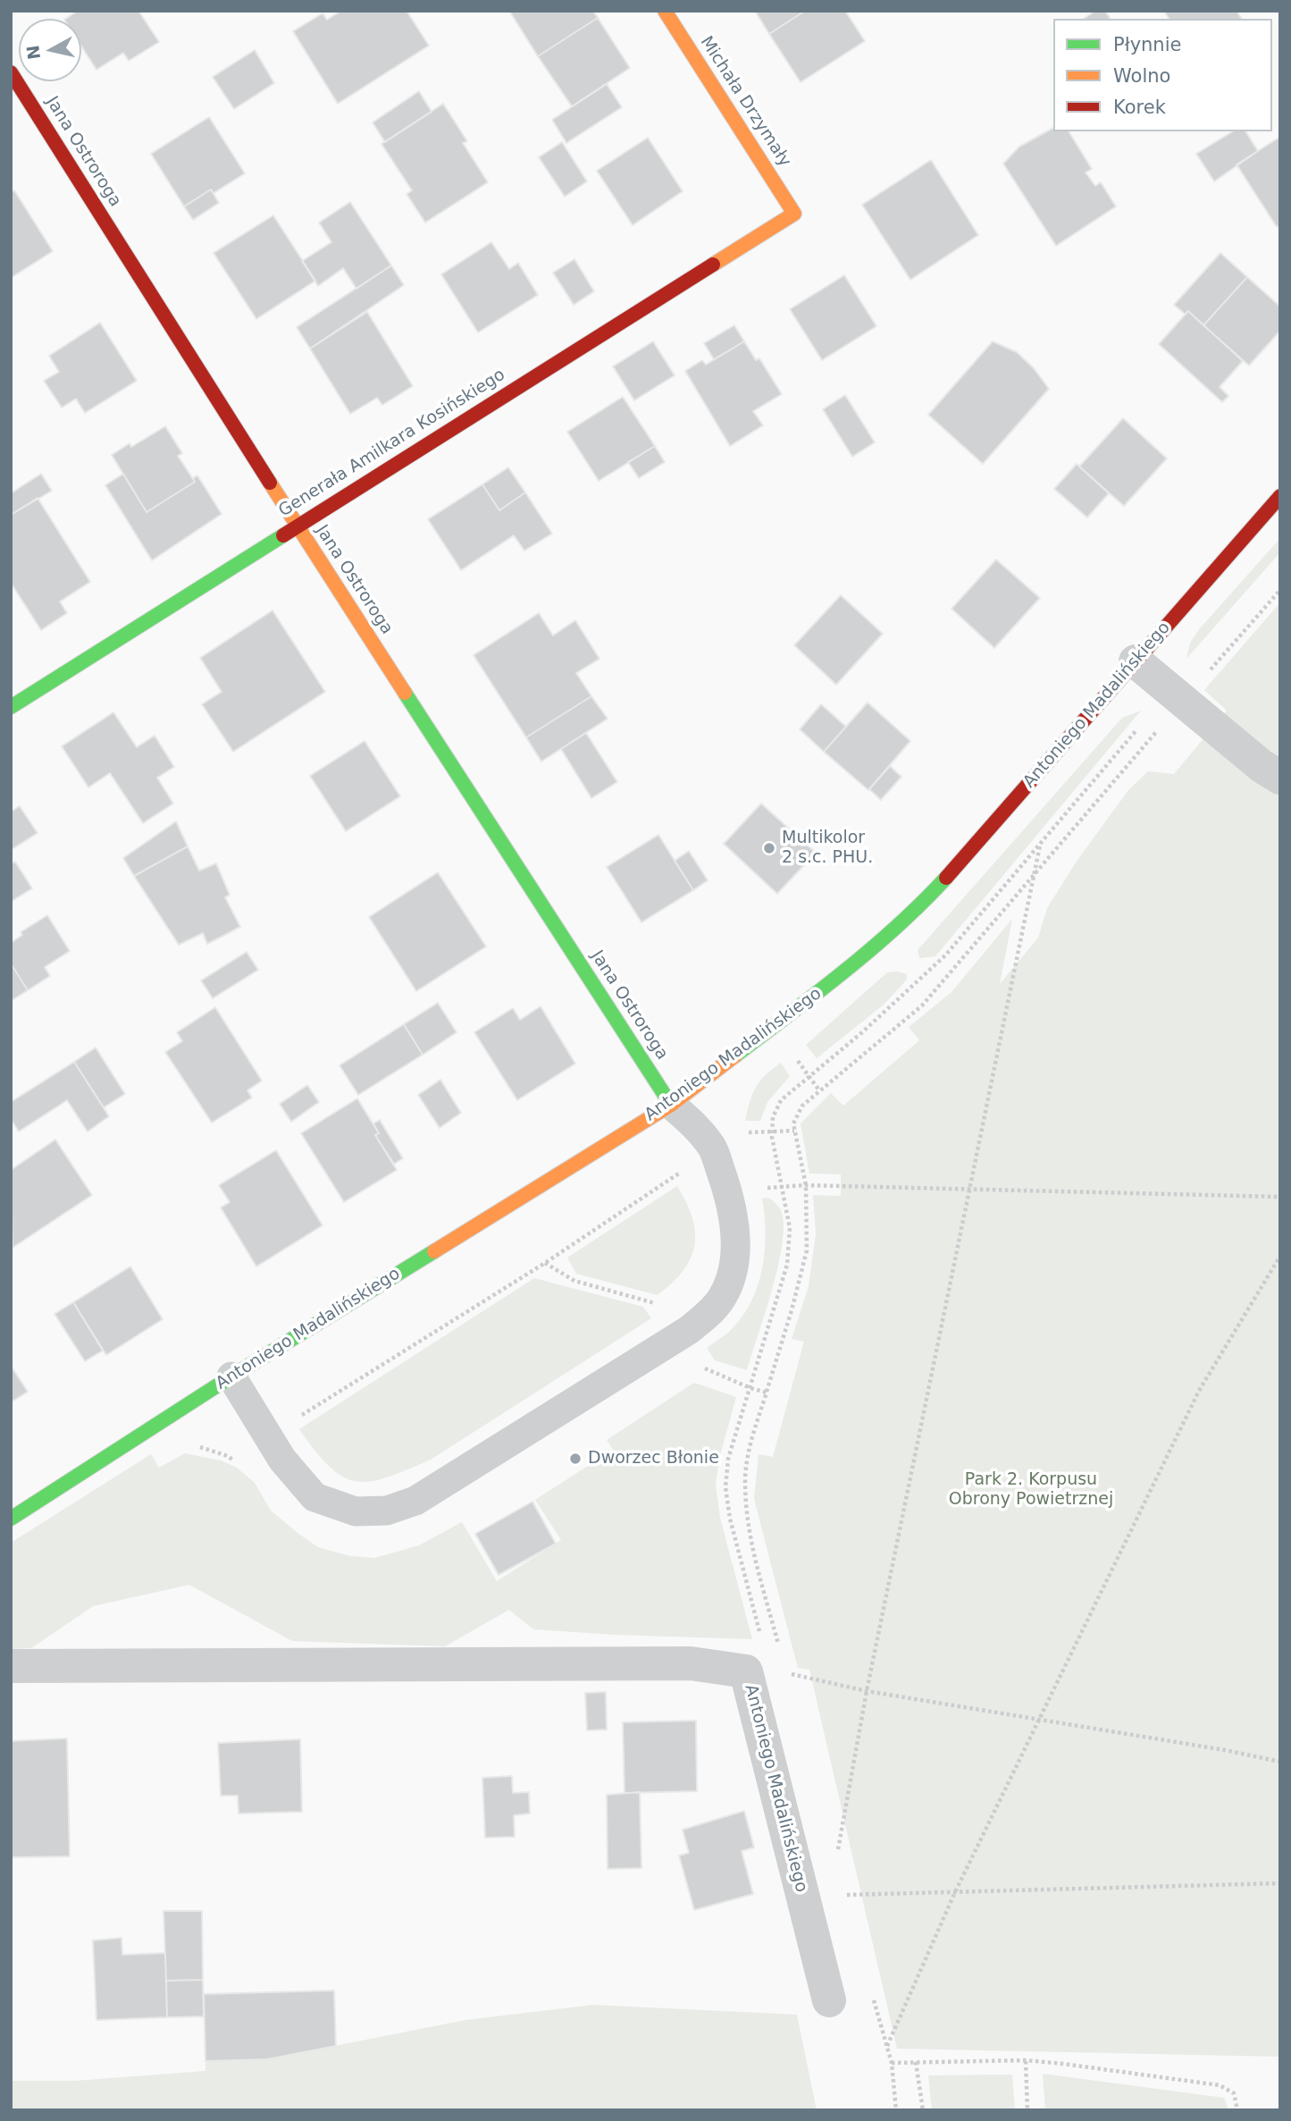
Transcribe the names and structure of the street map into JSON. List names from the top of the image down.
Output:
{
  "streets": {
    "street": [
      "Michała Drzymały",
      "Jana Ostroroga",
      "Generała Amilkara Kosińskiego",
      "Antoniego Madalińskiego"
    ]
  },
  "crossings": [
    ["Michała Drzymały", "Generała Amilkara Kosińskiego"],
    ["Jana Ostroroga", "Generała Amilkara Kosińskiego"],
    ["Jana Ostroroga", "Antoniego Madalińskiego"]
  ],
  "parks": ["Park 2. Korpusu Obrony Powietrznej"],
  "places": ["Multikolor 2 s.c. PHU.", "Dworzec Błonie"],
  "legend": ["Płynnie", "Wolno", "Korek"],
  "north": "left"
}
